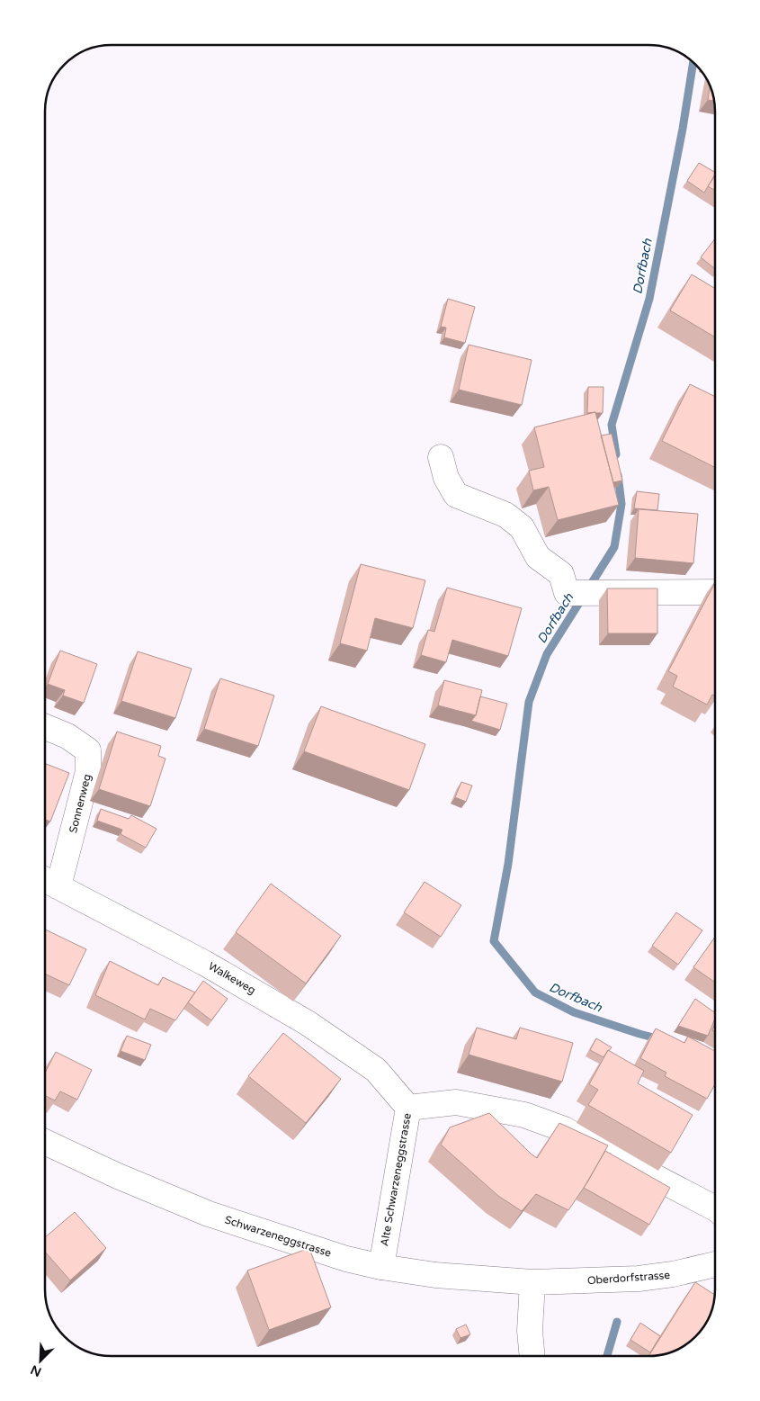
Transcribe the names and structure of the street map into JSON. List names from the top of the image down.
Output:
{
  "streets": {
    "street": [
      "Sonnenweg",
      "Walkeweg",
      "Alte Schwarzeneggstrasse",
      "Schwarzeneggstrasse",
      "Oberdorfstrasse"
    ]
  },
  "crossings": [
    ["Sonnenweg", "Walkeweg"],
    ["Walkeweg", "Alte Schwarzeneggstrasse"],
    ["Alte Schwarzeneggstrasse", "Schwarzeneggstrasse"],
    ["Schwarzeneggstrasse", "Oberdorfstrasse"]
  ],
  "water": ["Dorfbach"],
  "north": "bottom left"
}
